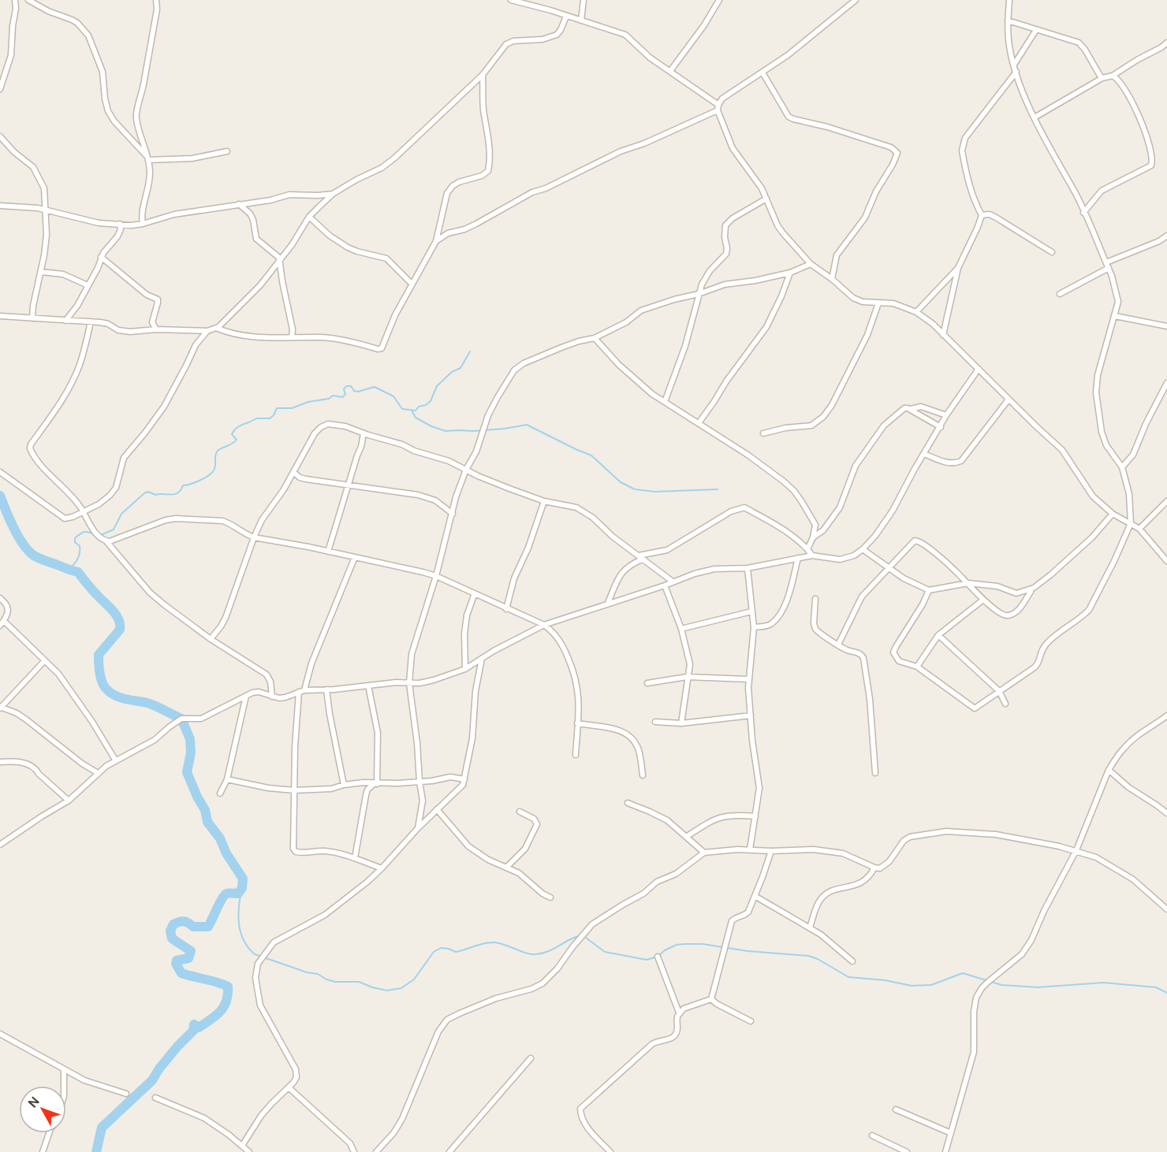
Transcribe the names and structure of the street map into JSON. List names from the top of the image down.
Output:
{
  "north": "top left"
}
